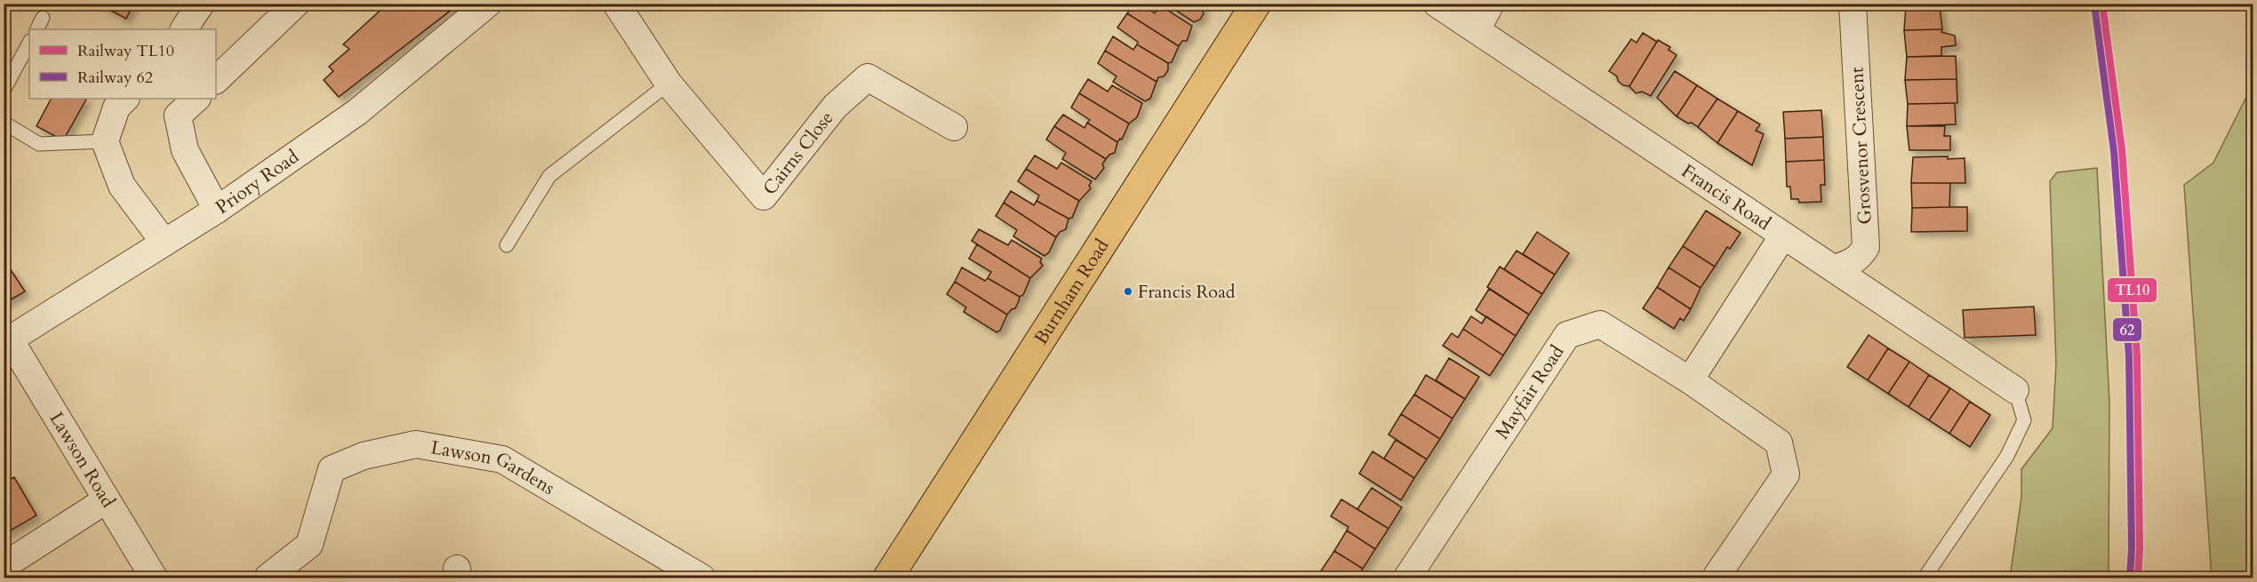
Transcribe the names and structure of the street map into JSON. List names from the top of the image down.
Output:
{
  "streets": {
    "main road": ["Burnham Road"],
    "street": [
      "Grosvenor Crescent",
      "Cairns Close",
      "Priory Road",
      "Francis Road",
      "Mayfair Road",
      "Lawson Road",
      "Lawson Gardens"
    ]
  },
  "crossings": [
    ["Grosvenor Crescent", "Francis Road"],
    ["Priory Road", "Lawson Road"]
  ],
  "places": ["Francis Road"],
  "lines": ["rail line TL10", "rail line 62"],
  "legend": ["Railway TL10", "Railway 62"]
}
